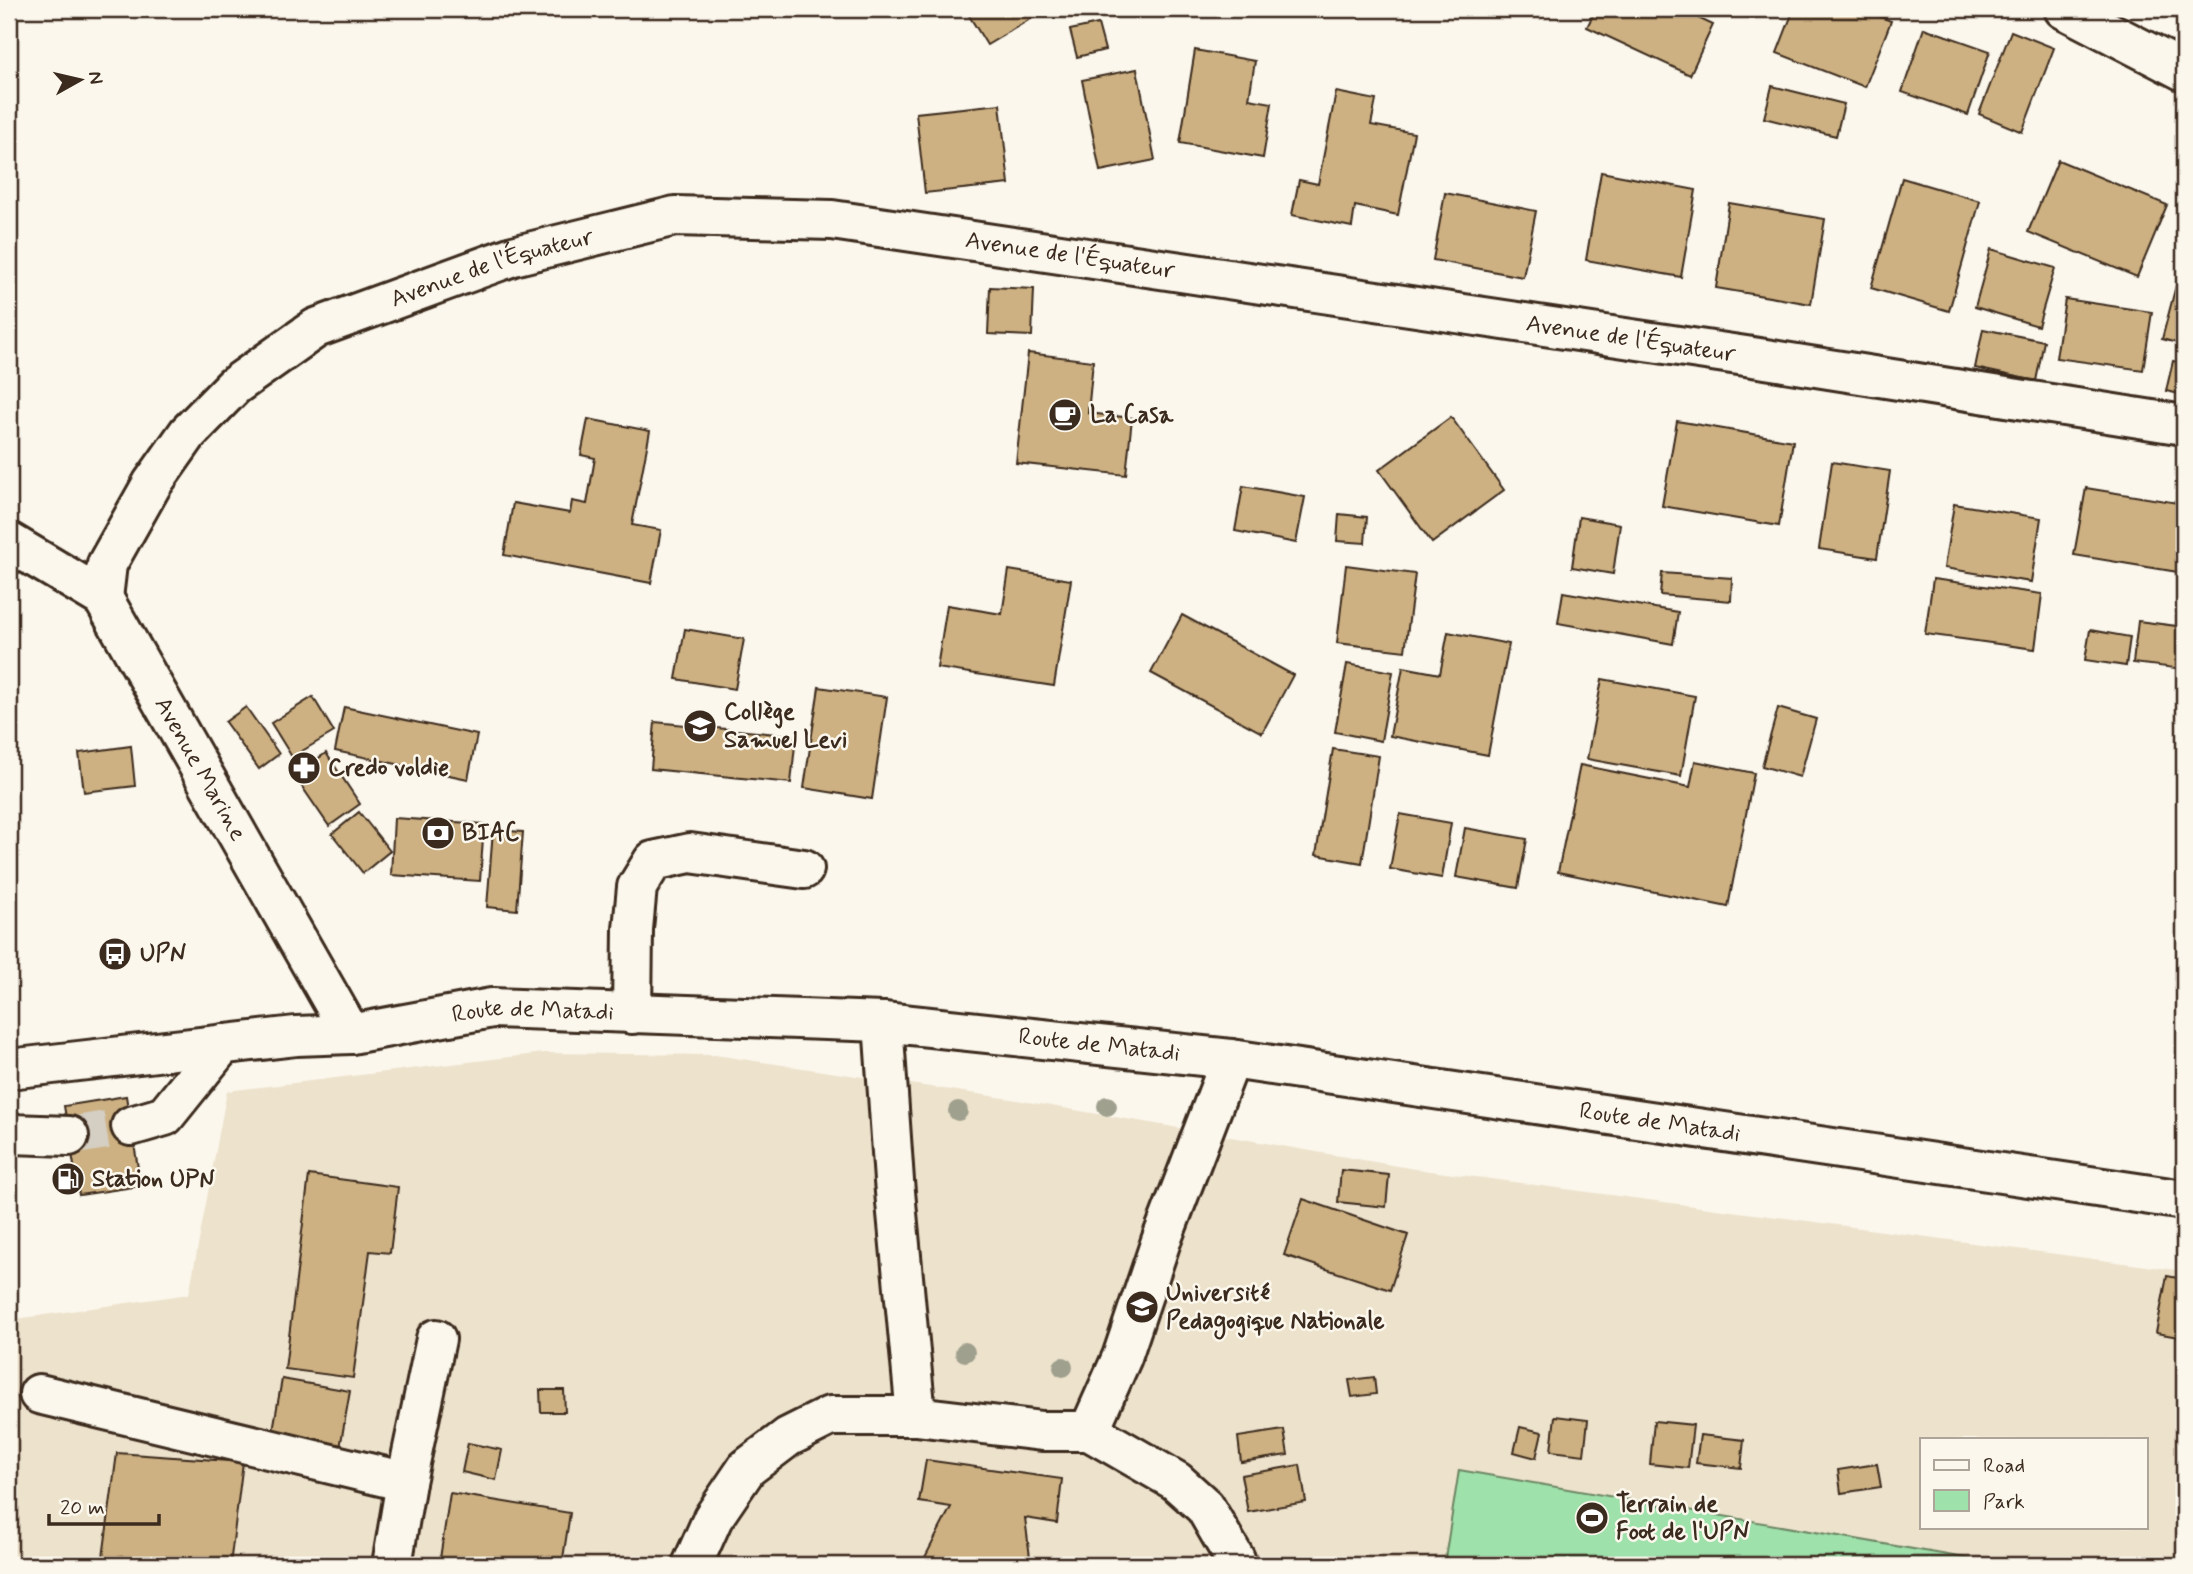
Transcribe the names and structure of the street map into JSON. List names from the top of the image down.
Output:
{
  "streets": {
    "street": ["Avenue de l'Équateur", "Avenue Marine", "Route de Matadi"]
  },
  "crossings": [
    ["Avenue de l'Équateur", "Avenue Marine"],
    ["Avenue Marine", "Route de Matadi"]
  ],
  "places": {
    "cafe": ["La Casa"],
    "school or university": ["Collège Samuel Levi", "Université Pedagogique Nationale"],
    "pharmacy": ["Credo voldie"],
    "bank": ["BIAC"],
    "bus stop": ["UPN"],
    "fuel station": ["Station UPN"],
    "sports": ["Terrain de Foot de l'UPN"]
  },
  "legend": ["Road", "Park"],
  "scale_bar": "20 m",
  "north": "right"
}
